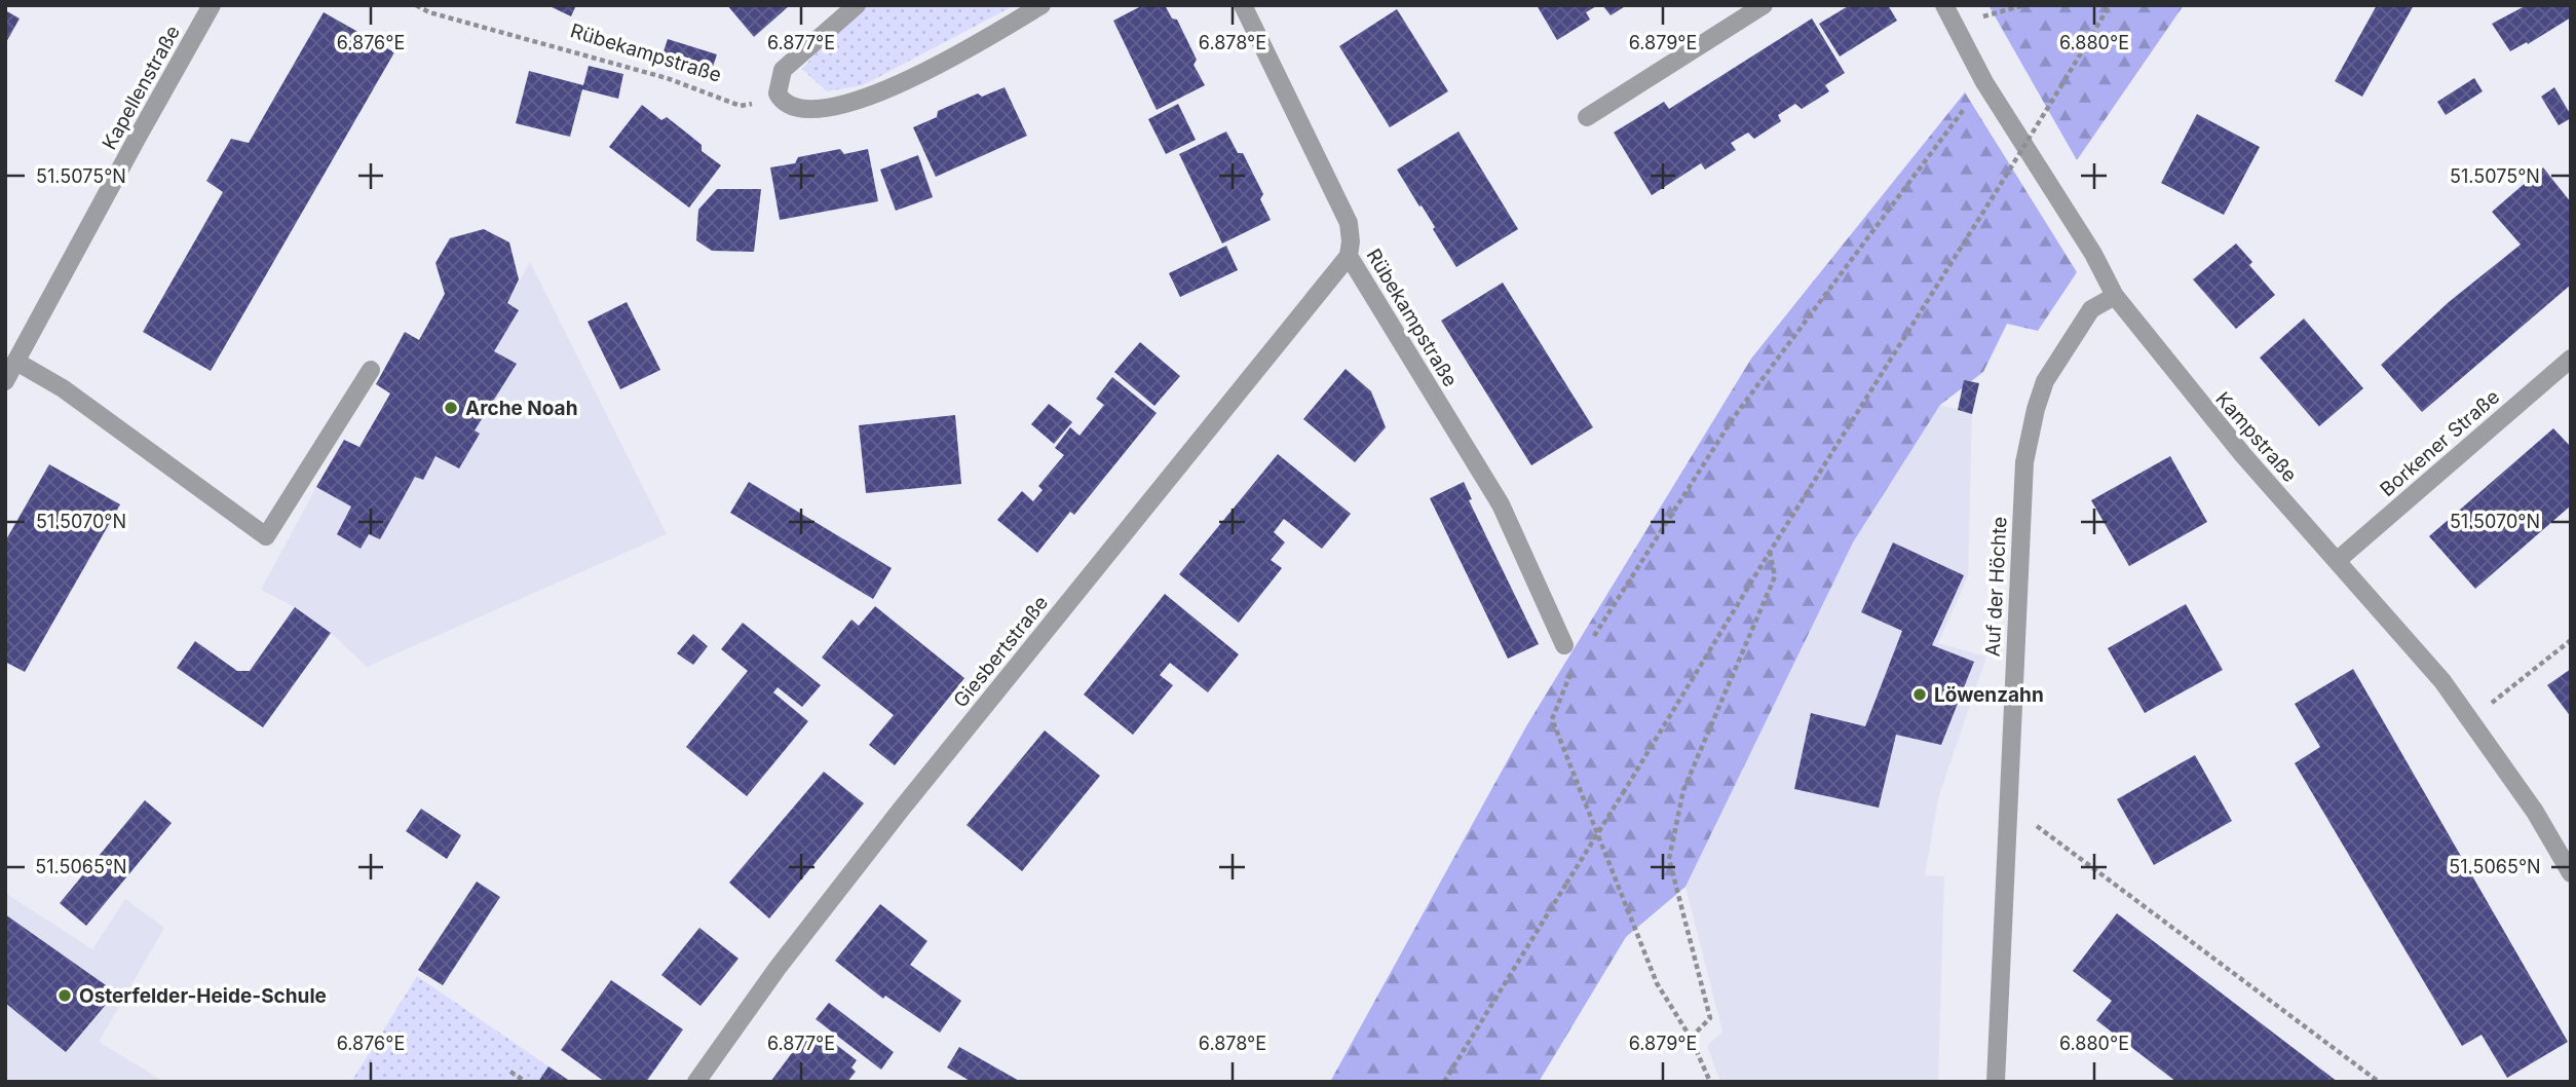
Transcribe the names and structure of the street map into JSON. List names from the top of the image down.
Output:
{
  "streets": {
    "street": [
      "Rübekampstraße",
      "Kapellenstraße",
      "Kampstraße",
      "Borkener Straße",
      "Auf der Höchte",
      "Giesbertstraße"
    ]
  },
  "crossings": [
    ["Rübekampstraße", "Giesbertstraße"],
    ["Kampstraße", "Borkener Straße"],
    ["Kampstraße", "Auf der Höchte"]
  ],
  "places": ["Arche Noah", "Löwenzahn", "Osterfelder-Heide-Schule"],
  "coordinates": [
    "6.876°E",
    "6.877°E",
    "6.878°E",
    "6.879°E",
    "6.880°E",
    "51.5075°N",
    "51.5070°N",
    "51.5065°N"
  ]
}
